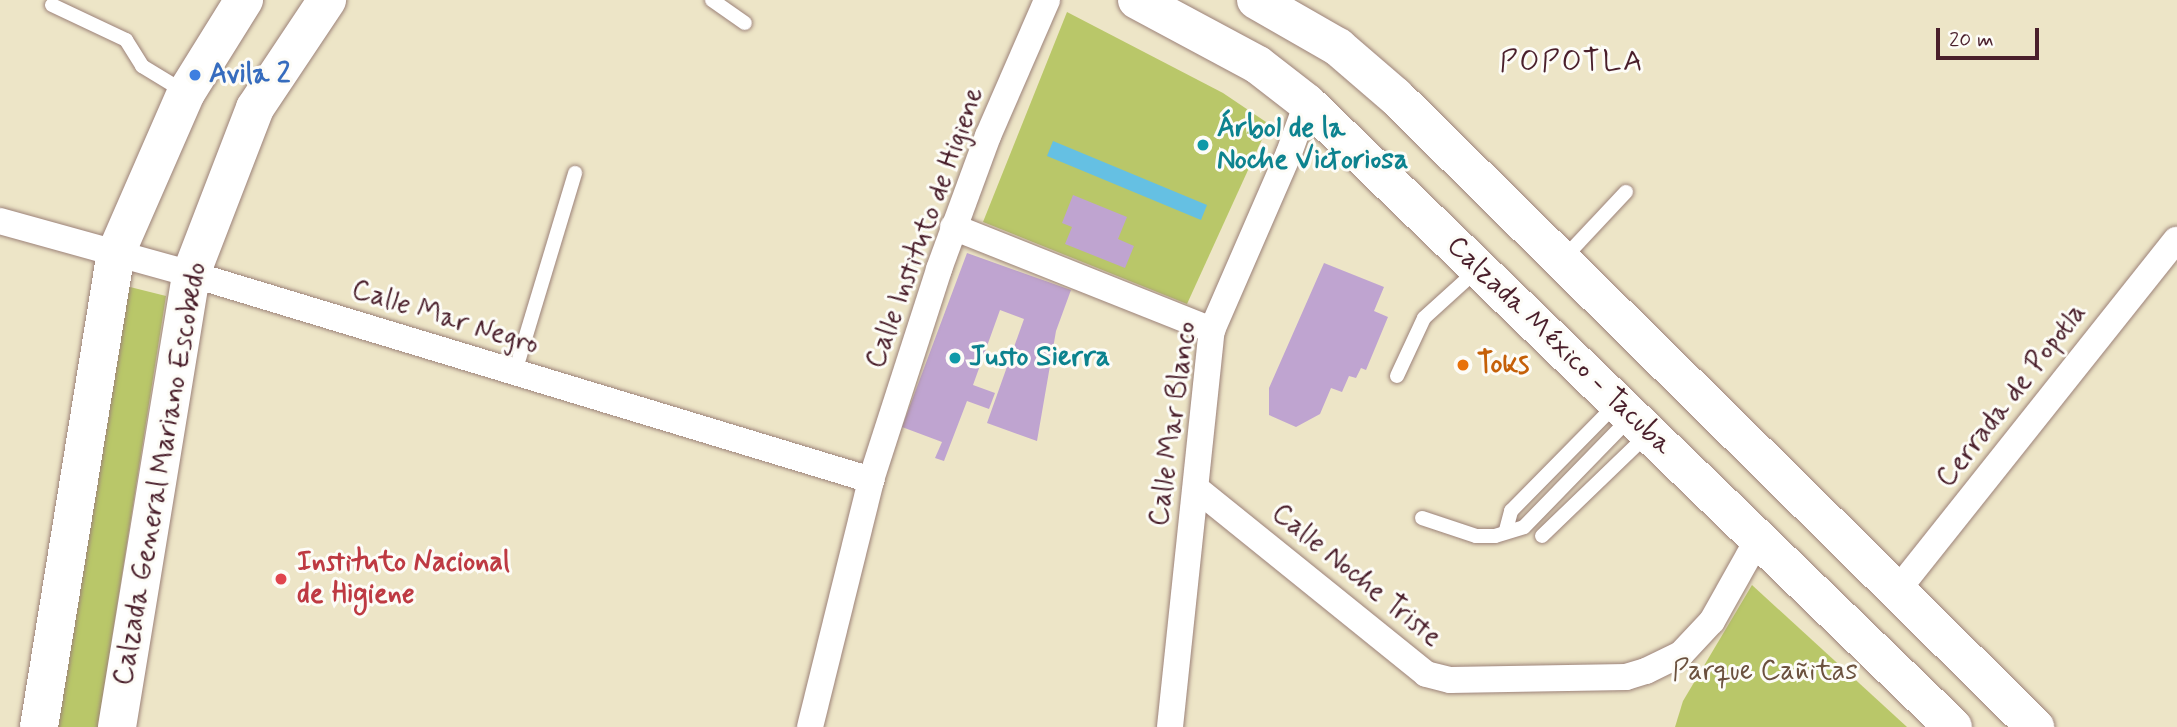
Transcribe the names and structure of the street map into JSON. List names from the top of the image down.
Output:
{
  "streets": {
    "main road": ["Calzada México - Tacuba", "Calzada General Mariano Escobedo"],
    "street": [
      "Calle Instituto de Higiene",
      "Calle Mar Negro",
      "Cerrada de Popotla",
      "Calle Mar Blanco",
      "Calle Noche Triste"
    ]
  },
  "crossings": [
    ["Calle Instituto de Higiene", "Calle Mar Negro"],
    ["Calle Mar Negro", "Calzada General Mariano Escobedo"],
    ["Calzada México - Tacuba", "Calle Mar Blanco"],
    ["Calzada México - Tacuba", "Calle Noche Triste"],
    ["Calle Mar Blanco", "Calle Noche Triste"]
  ],
  "districts": ["POPOTLA"],
  "parks": ["Parque Cañitas"],
  "places": [
    "Avila 2",
    "Árbol de la Noche Victoriosa",
    "Justo Sierra",
    "Toks",
    "Instituto Nacional de Higiene"
  ],
  "scale_bar": "20 m"
}
